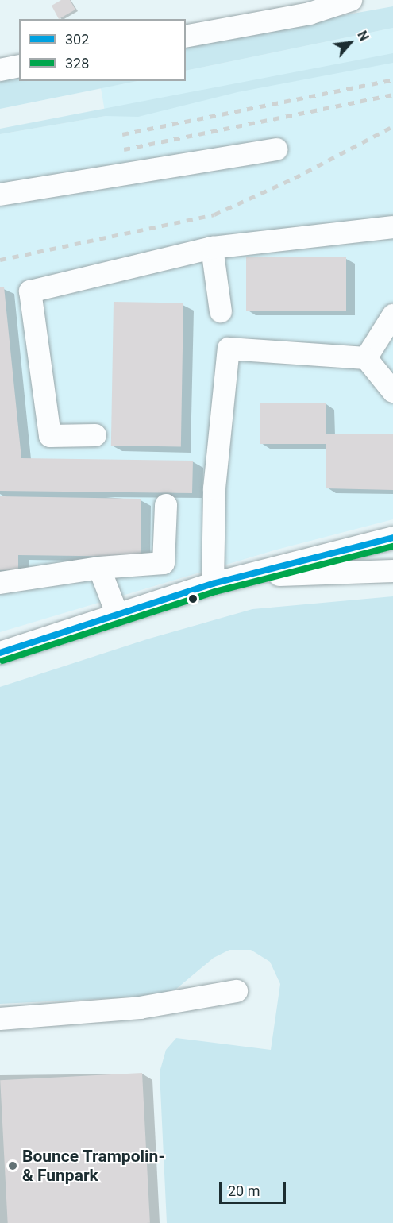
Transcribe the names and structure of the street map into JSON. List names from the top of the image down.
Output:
{
  "places": ["Bounce Trampolin- & Funpark"],
  "lines": ["transit line 302", "transit line 328"],
  "legend": ["302", "328"],
  "scale_bar": "20 m",
  "north": "top right"
}
